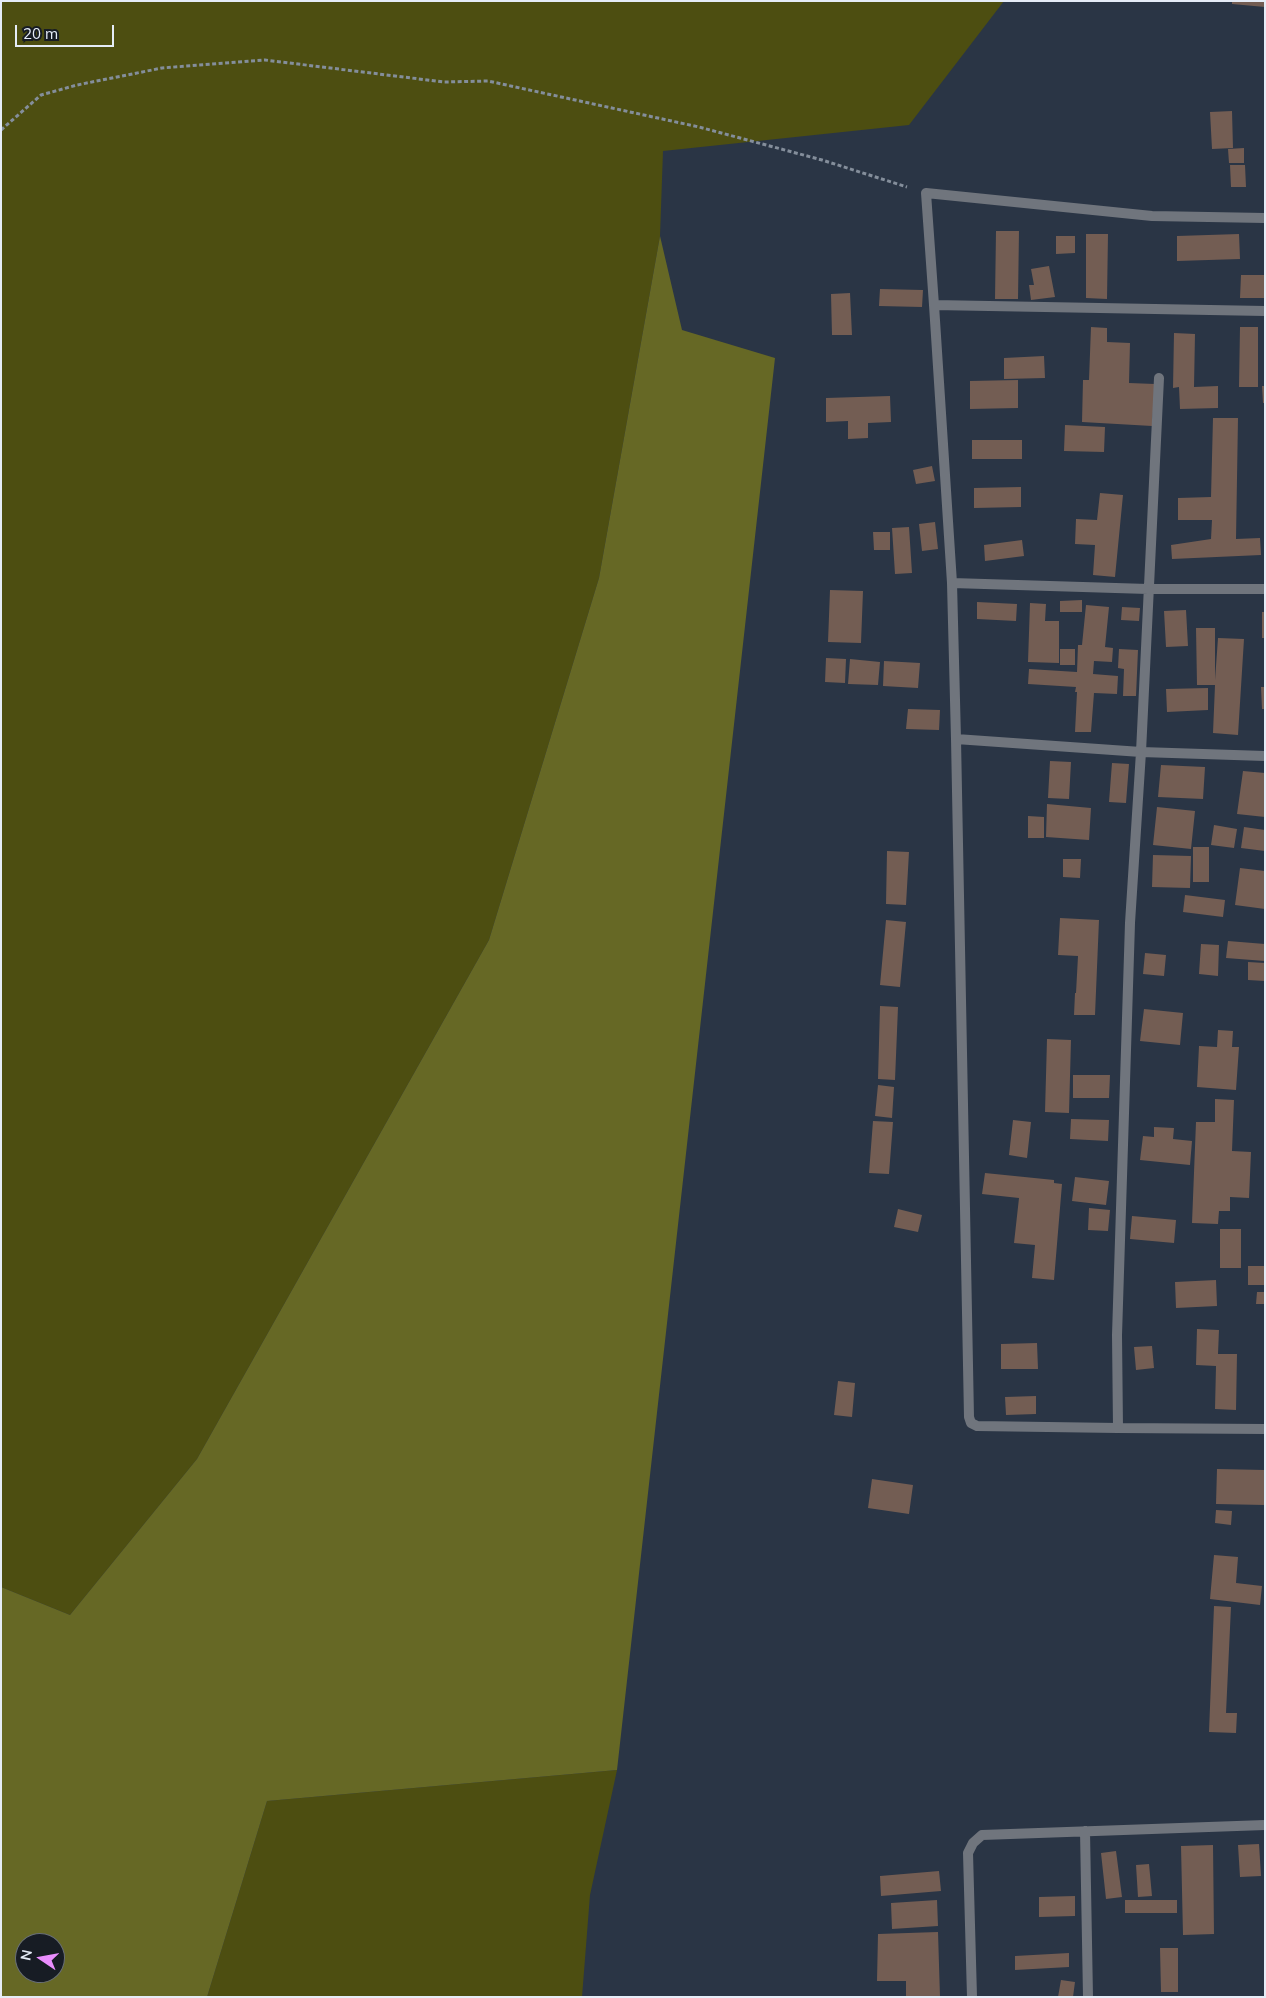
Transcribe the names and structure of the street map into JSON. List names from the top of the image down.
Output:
{
  "scale_bar": "20 m",
  "north": "left"
}
